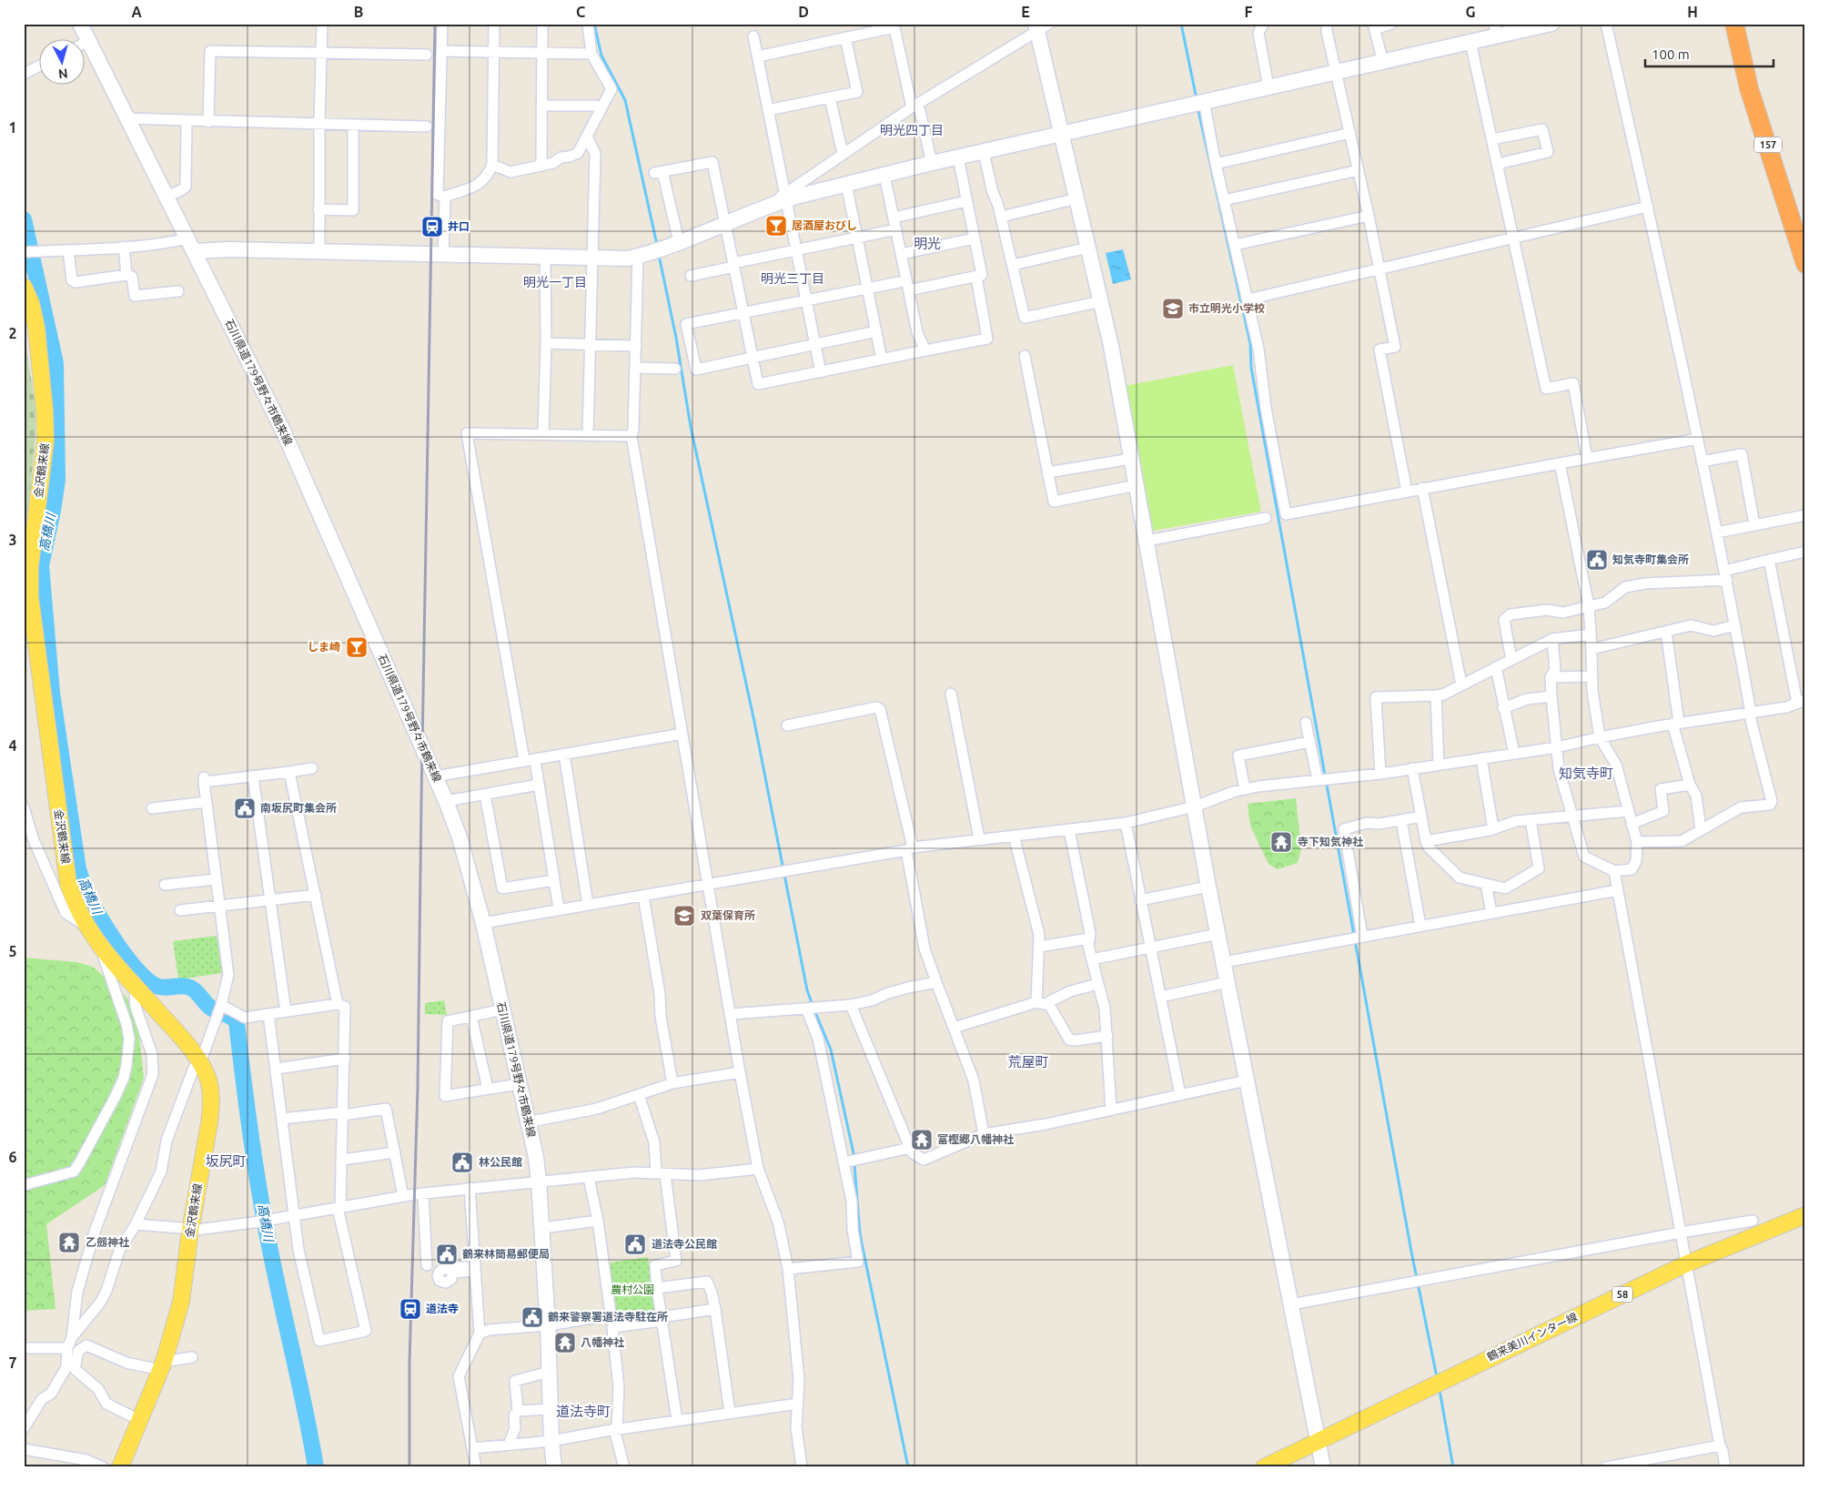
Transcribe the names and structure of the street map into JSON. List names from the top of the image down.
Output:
{
  "streets": {
    "highway": ["157"],
    "main road": ["金沢鶴来線", "58", "鶴来美川インター線"],
    "street": ["石川県道179号野々市鶴来線"]
  },
  "districts": [
    "明光四丁目",
    "明光",
    "明光三丁目",
    "明光一丁目",
    "知気寺町",
    "荒屋町",
    "坂尻町",
    "道法寺町"
  ],
  "water": ["高橋川"],
  "parks": ["農村公園"],
  "places": {
    "bar": ["居酒屋おびし", "しま崎"],
    "station": ["井口", "道法寺"],
    "school or university": ["市立明光小学校", "双葉保育所"],
    "public building": [
      "知気寺町集会所",
      "南坂尻町集会所",
      "林公民館",
      "道法寺公民館",
      "鶴来林簡易郵便局",
      "鶴来警察署道法寺駐在所"
    ],
    "temple": [
      "寺下知気神社",
      "富樫郷八幡神社",
      "乙劔神社",
      "八幡神社"
    ]
  },
  "scale_bar": "100 m",
  "north": "bottom",
  "grid": {
    "columns": [
      "A",
      "B",
      "C",
      "D",
      "E",
      "F",
      "G",
      "H"
    ],
    "rows": [
      "1",
      "2",
      "3",
      "4",
      "5",
      "6",
      "7"
    ]
  }
}
